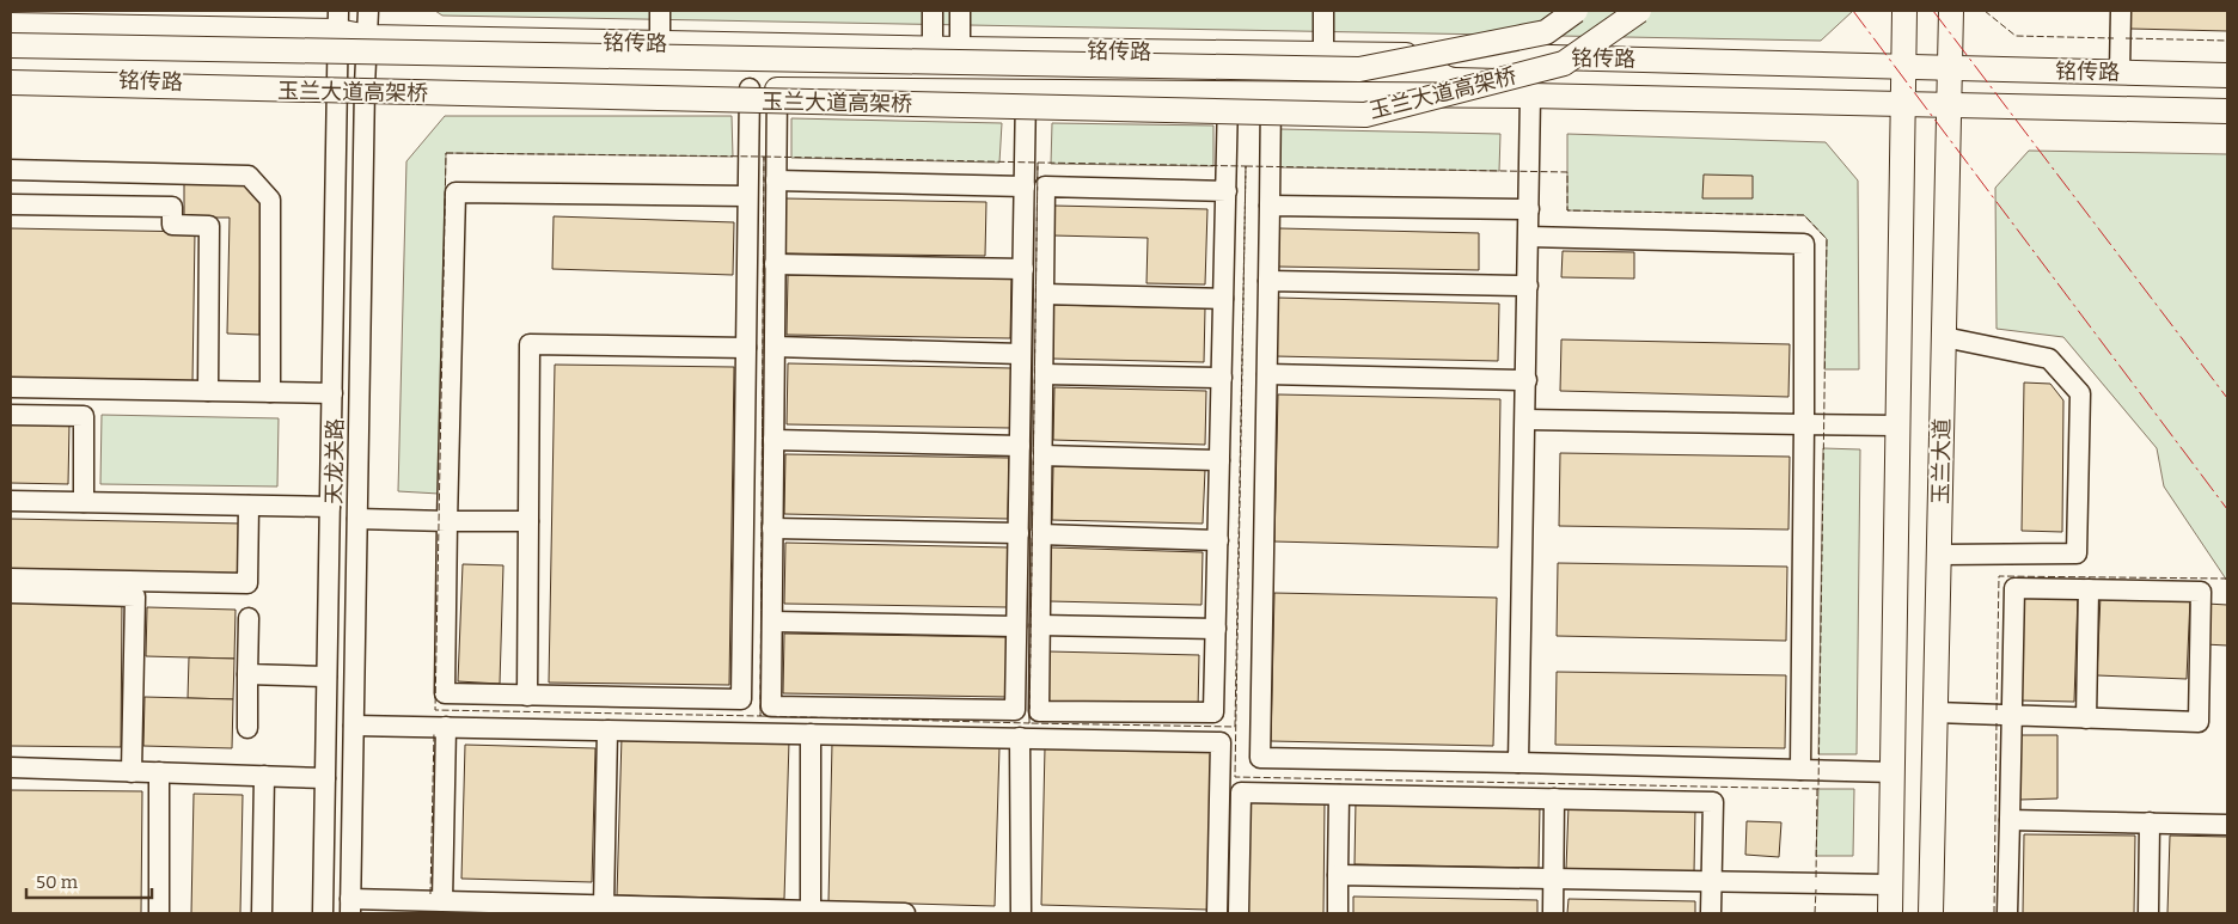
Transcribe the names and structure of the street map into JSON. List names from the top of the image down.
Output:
{
  "streets": {
    "main road": ["铭传路", "玉兰大道高架桥", "玉兰大道"],
    "street": ["天龙关路"]
  },
  "crossings": [
    ["铭传路", "天龙关路"],
    ["铭传路", "玉兰大道"]
  ],
  "scale_bar": "50 m"
}
